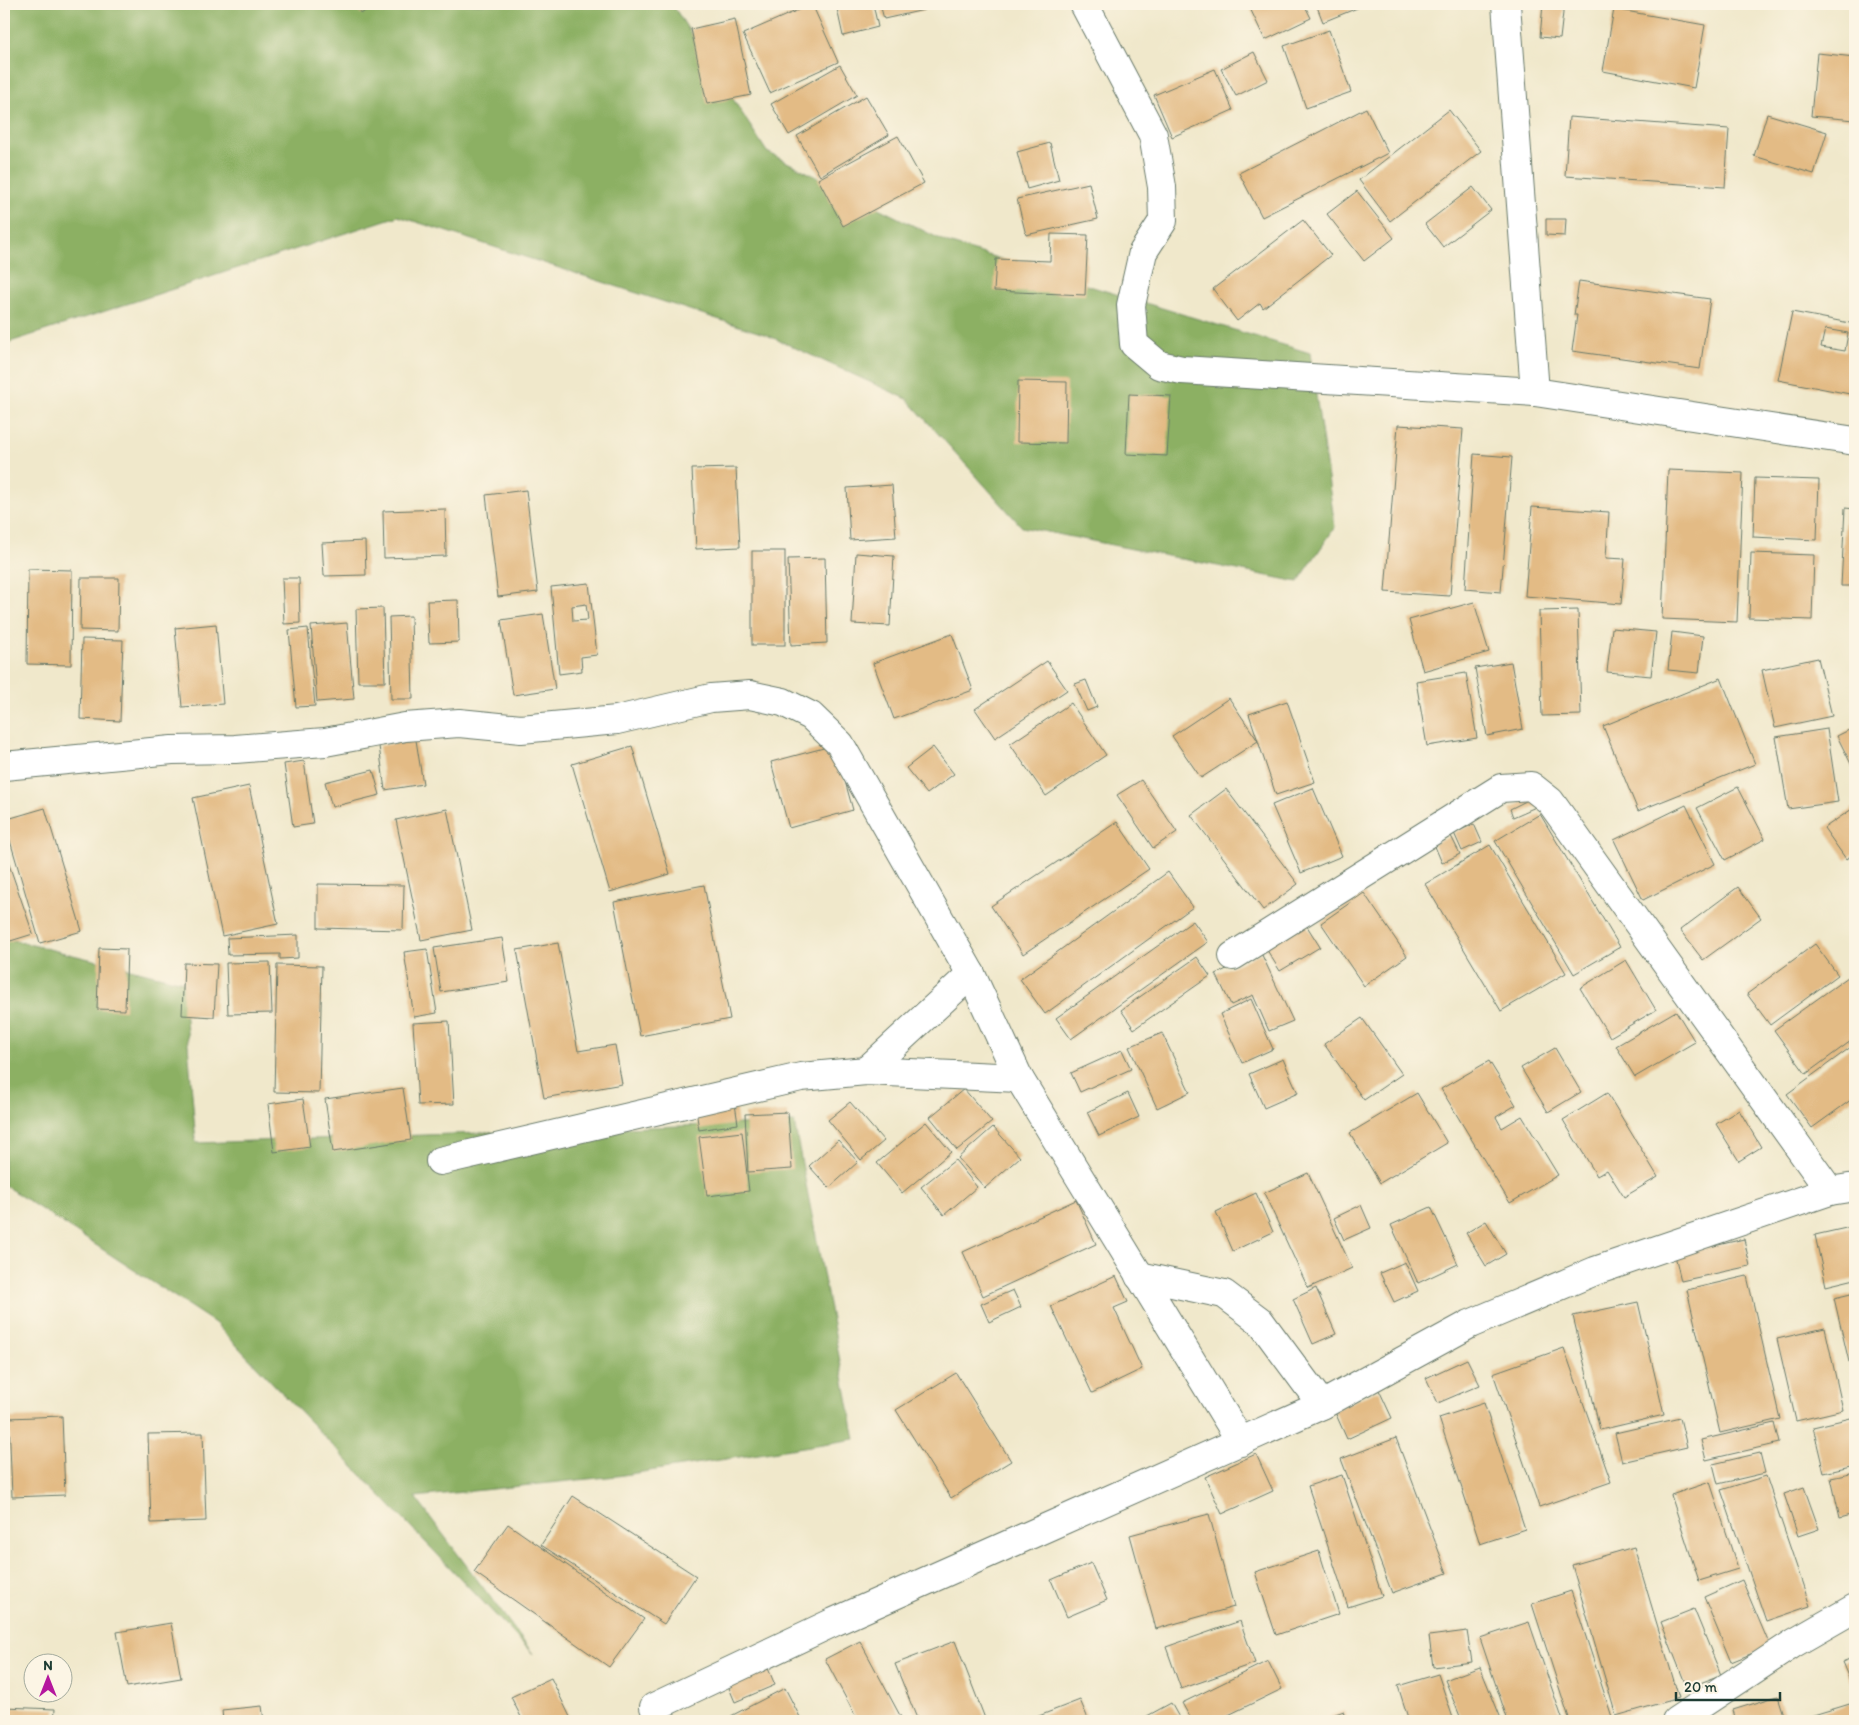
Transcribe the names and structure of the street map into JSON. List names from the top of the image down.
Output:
{
  "scale_bar": "20 m",
  "north": "top"
}
